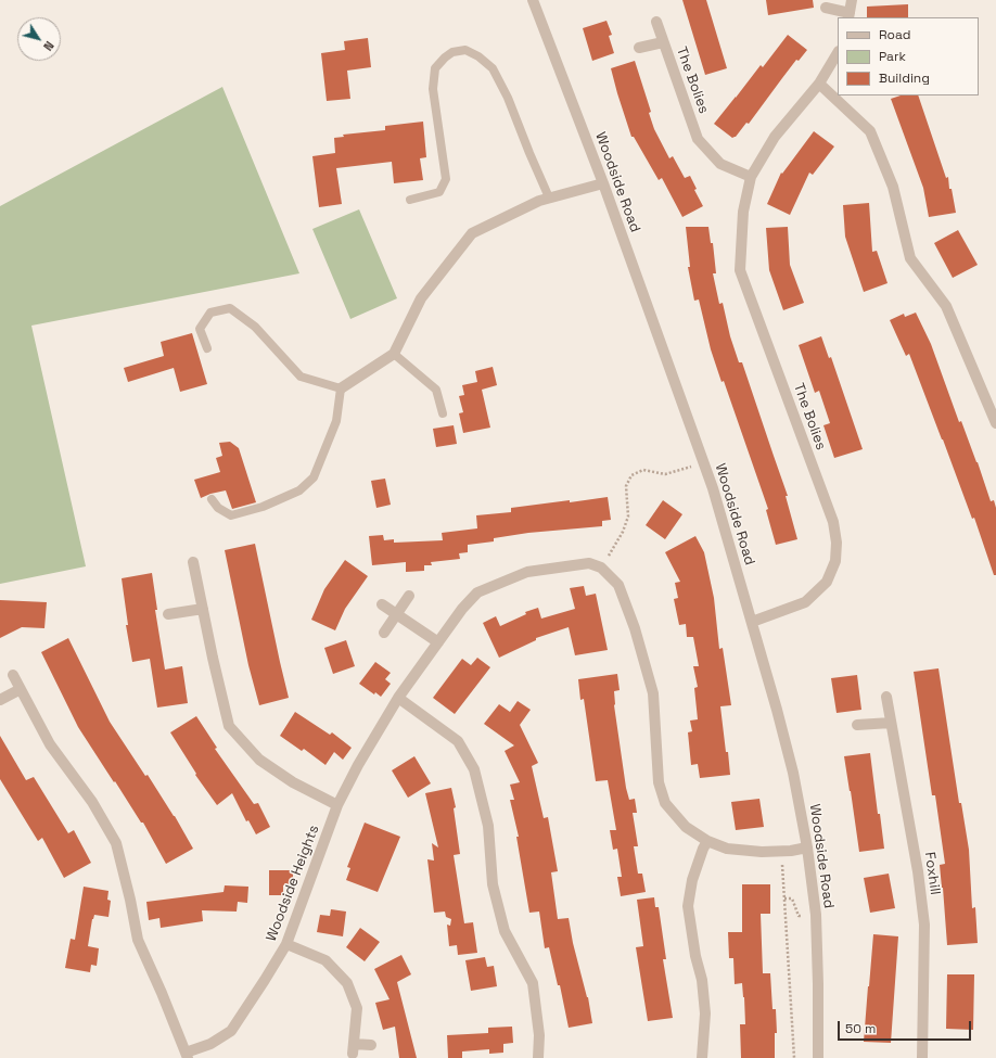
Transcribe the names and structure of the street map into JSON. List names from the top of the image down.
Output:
{
  "streets": {
    "street": [
      "The Bolies",
      "Woodside Road",
      "Foxhill",
      "Woodside Heights"
    ]
  },
  "crossings": [
    ["The Bolies", "Woodside Road"]
  ],
  "legend": ["Road", "Park", "Building"],
  "scale_bar": "50 m",
  "north": "bottom right"
}
